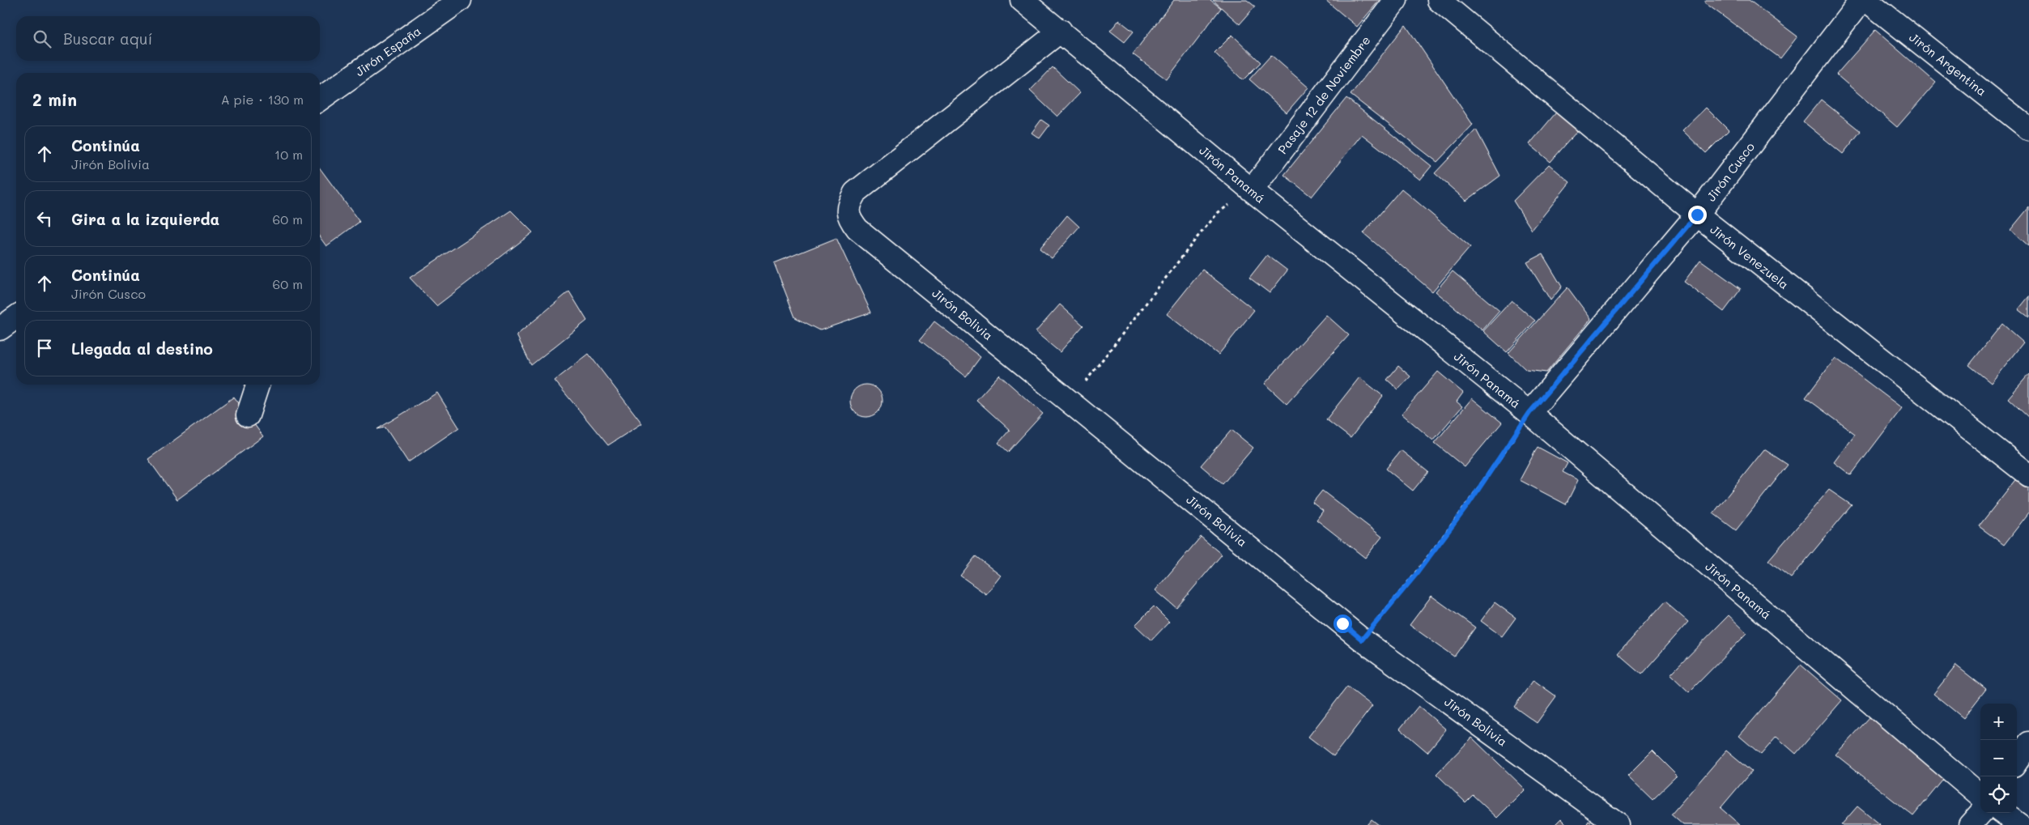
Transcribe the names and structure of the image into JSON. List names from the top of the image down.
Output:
{
  "streets": {
    "street": [
      "Jirón España",
      "Jirón Argentina",
      "Pasaje 12 de Noviembre",
      "Jirón Cusco",
      "Jirón Panamá",
      "Jirón Venezuela",
      "Jirón Bolivia"
    ]
  },
  "crossings": [
    ["Pasaje 12 de Noviembre", "Jirón Panamá"],
    ["Jirón Cusco", "Jirón Panamá"],
    ["Jirón Cusco", "Jirón Venezuela"],
    ["Jirón Panamá", "Jirón Bolivia"]
  ],
  "page": {
    "search": "Buscar aquí",
    "heading": ["2 min", "A pie · 130 m"],
    "list": [
      ["Continúa", "Jirón Bolivia", "10 m"],
      ["Gira a la izquierda", "60 m"],
      ["Continúa", "Jirón Cusco", "60 m"],
      "Llegada al destino"
    ],
    "map_buttons": ["+", "−"]
  }
}
